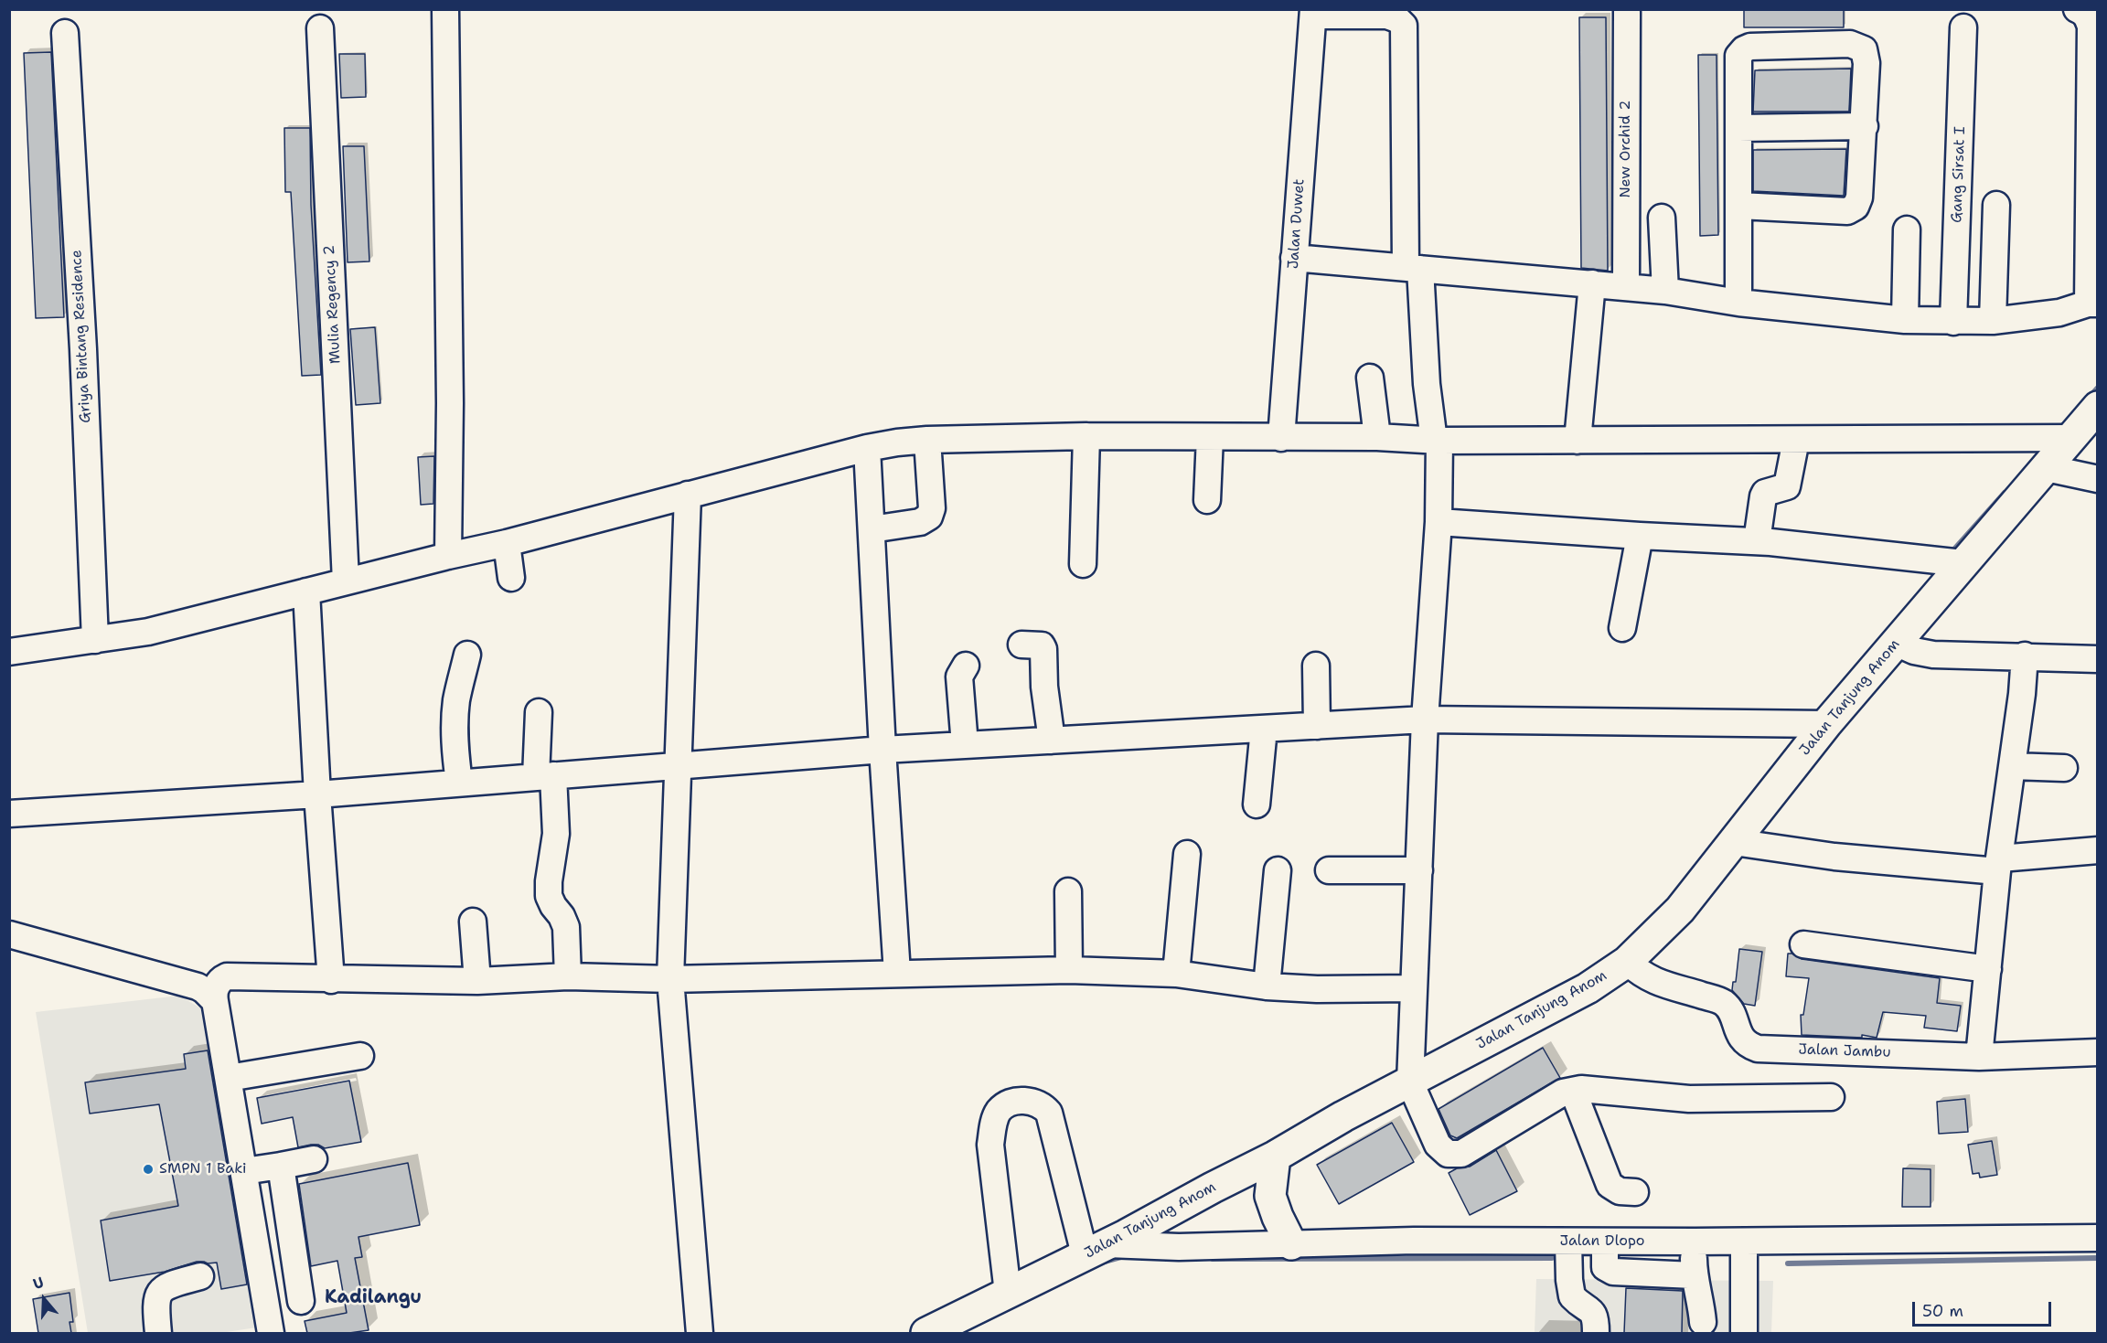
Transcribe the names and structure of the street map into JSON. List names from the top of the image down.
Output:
{
  "streets": {
    "main road": ["Jalan Tanjung Anom"],
    "street": [
      "New Orchid 2",
      "Gang Sirsat I",
      "Jalan Duwet",
      "Mulia Regency 2",
      "Griya Bintang Residence",
      "Jalan Jambu",
      "Jalan Dlopo"
    ]
  },
  "crossings": [
    ["Jalan Tanjung Anom", "Jalan Jambu"],
    ["Jalan Tanjung Anom", "Jalan Dlopo"]
  ],
  "districts": ["Kadilangu"],
  "places": ["SMPN 1 Baki"],
  "scale_bar": "50 m",
  "north": "top"
}
